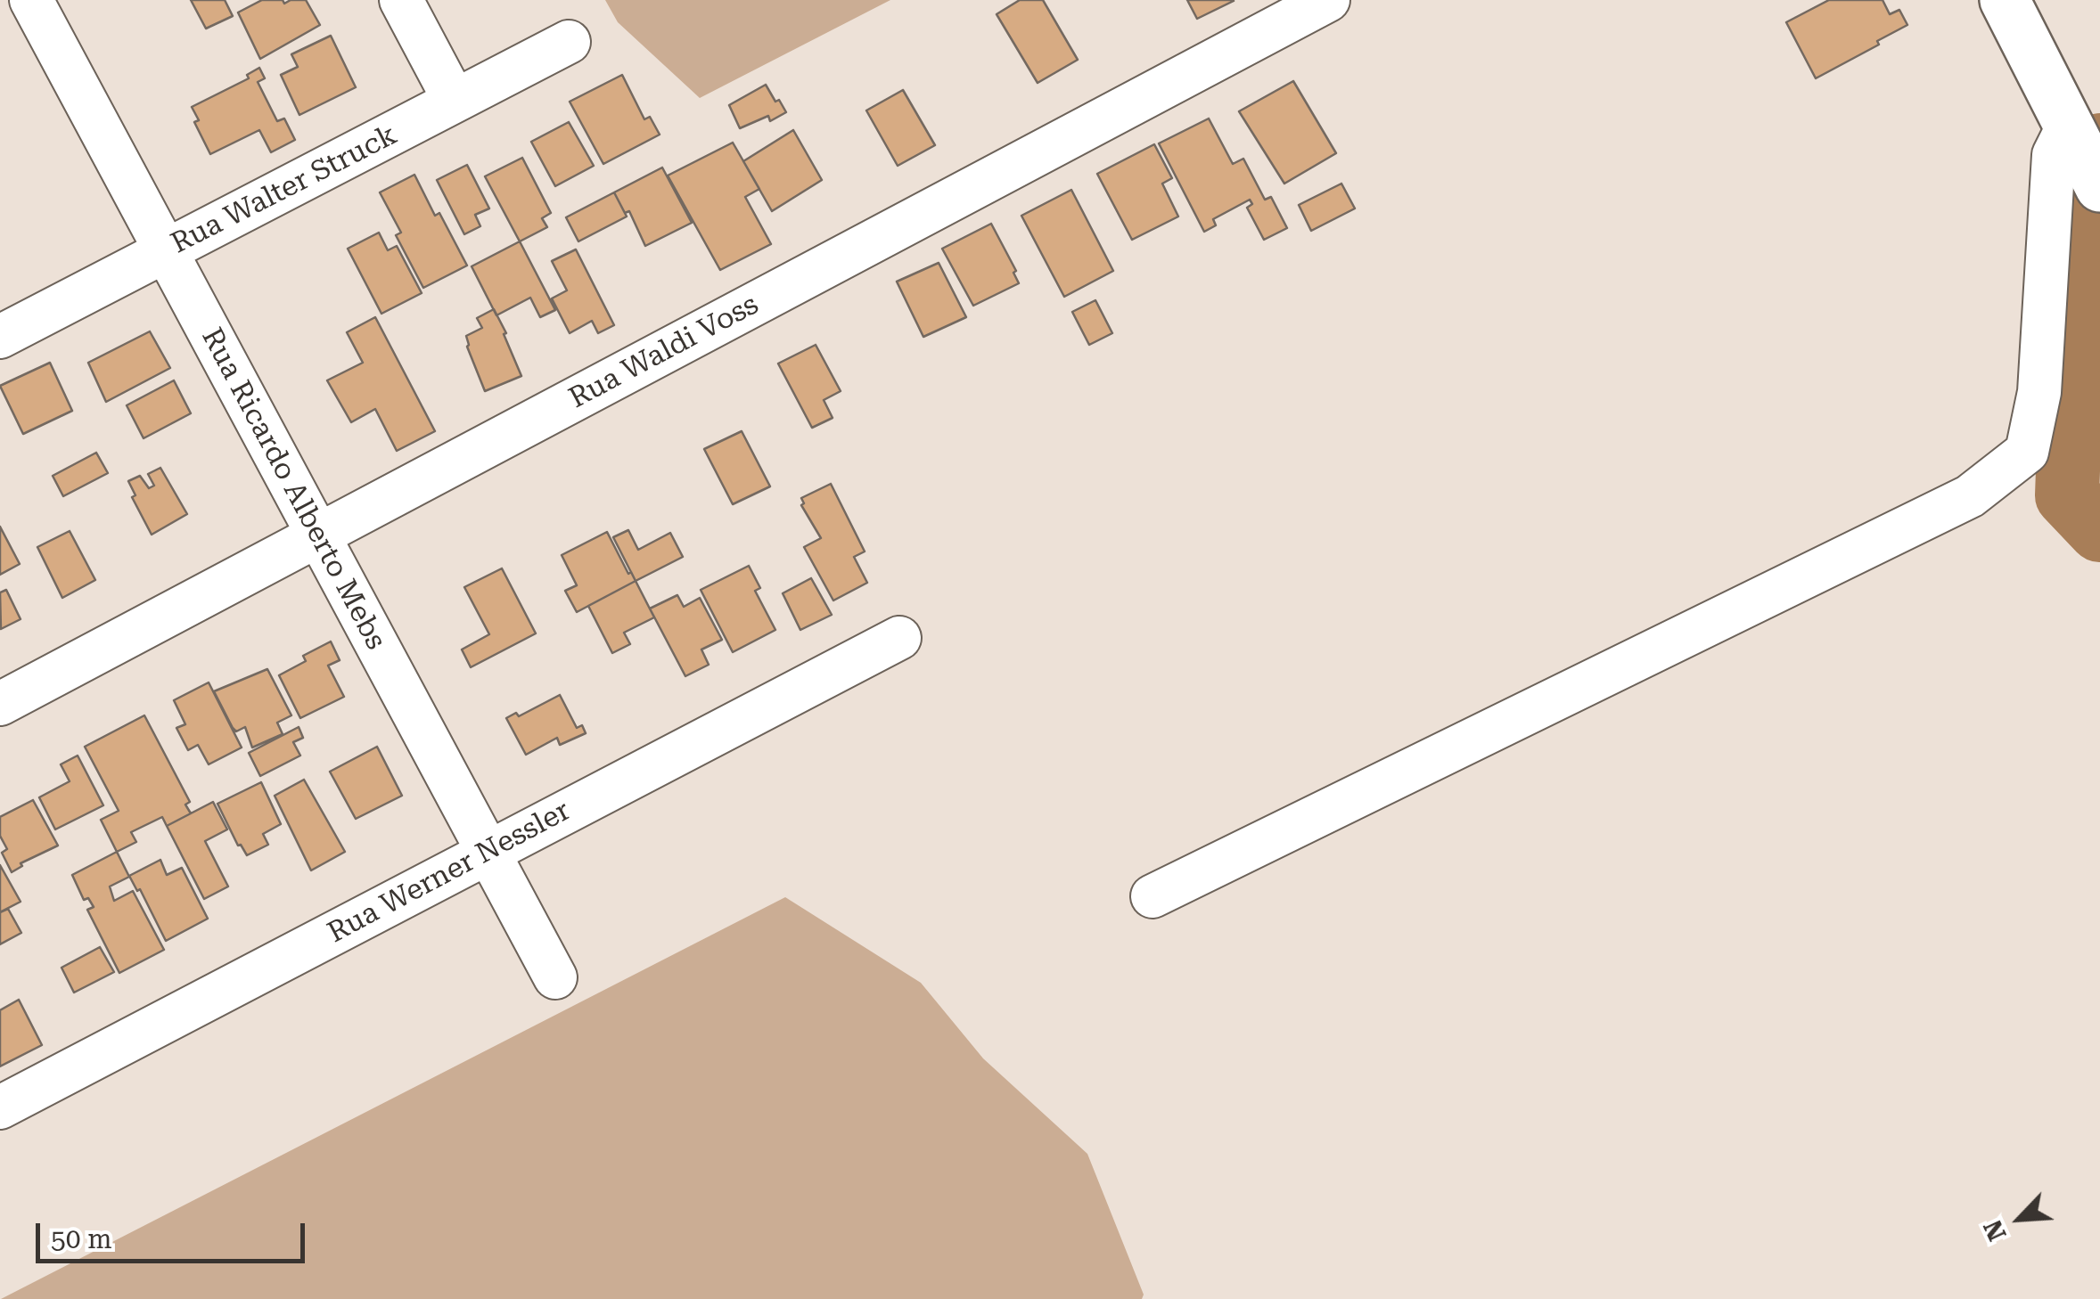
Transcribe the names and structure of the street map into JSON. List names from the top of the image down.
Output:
{
  "streets": {
    "street": [
      "Rua Walter Struck",
      "Rua Waldi Voss",
      "Rua Ricardo Alberto Mebs",
      "Rua Werner Nessler"
    ]
  },
  "crossings": [
    ["Rua Walter Struck", "Rua Ricardo Alberto Mebs"],
    ["Rua Waldi Voss", "Rua Ricardo Alberto Mebs"],
    ["Rua Ricardo Alberto Mebs", "Rua Werner Nessler"]
  ],
  "scale_bar": "50 m",
  "north": "bottom left"
}
